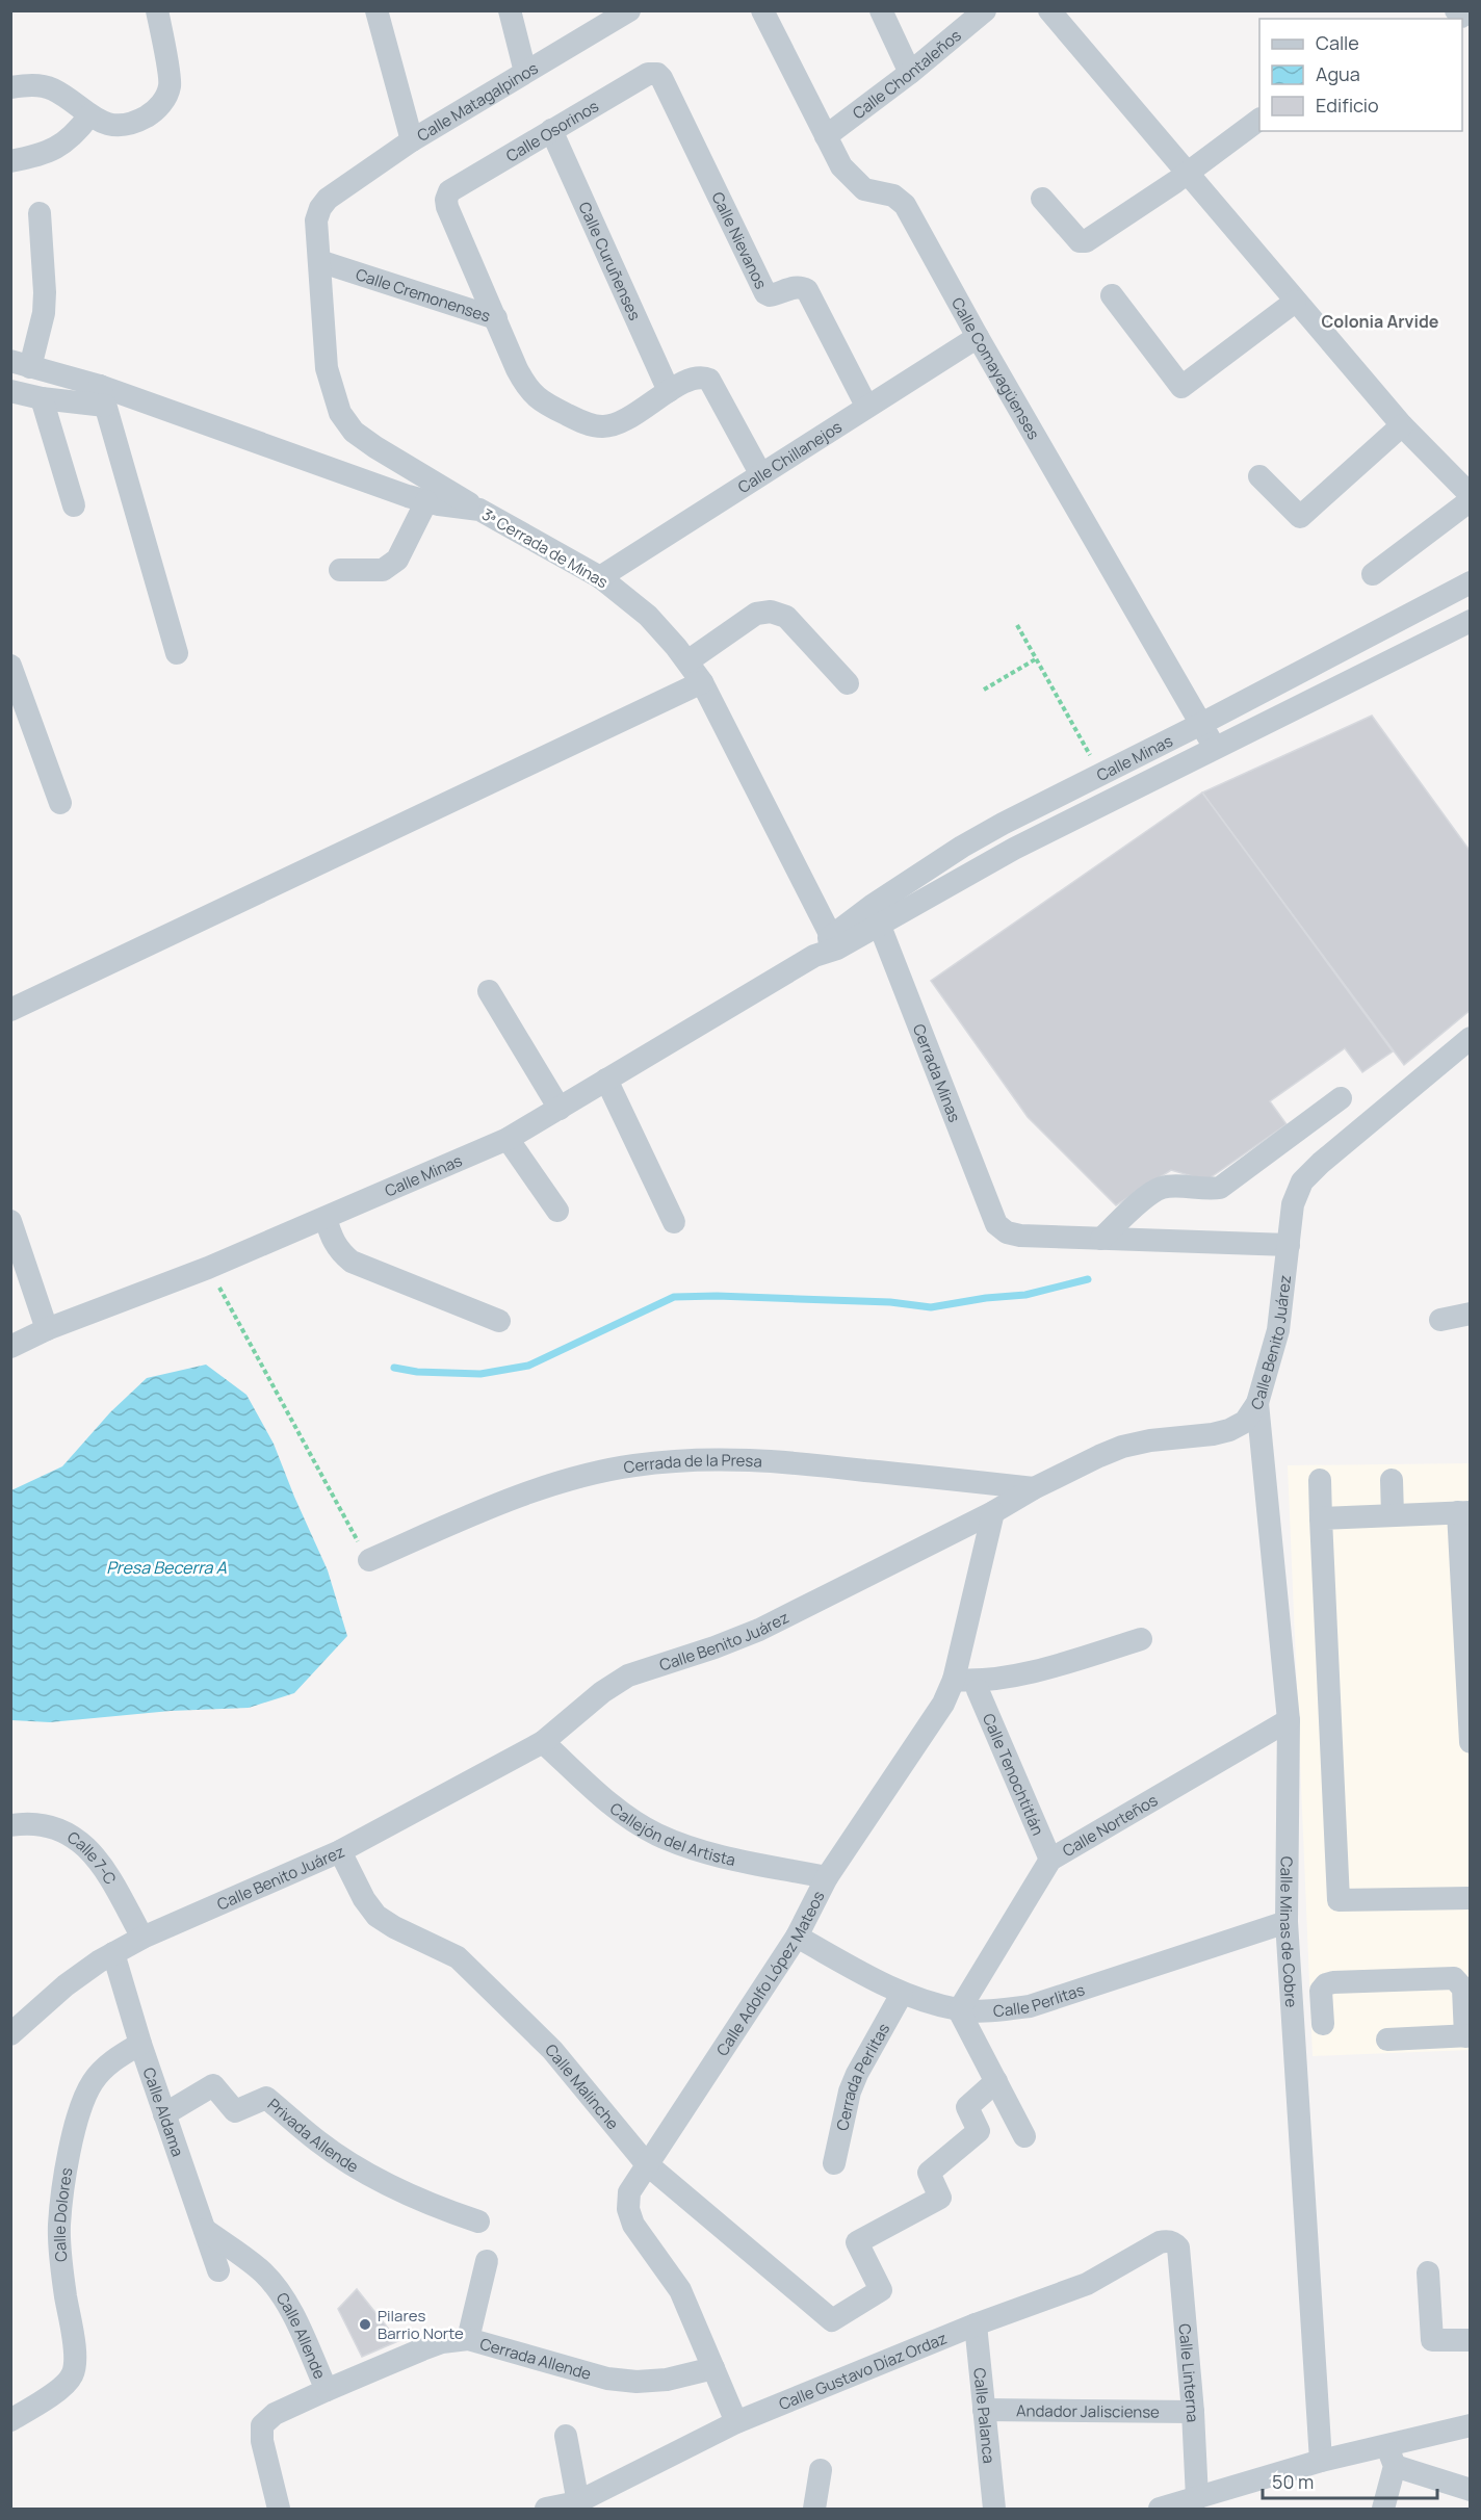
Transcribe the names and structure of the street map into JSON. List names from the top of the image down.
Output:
{
  "streets": {
    "street": [
      "Calle Chontaleños",
      "Calle Matagalpinos",
      "Calle Osorinos",
      "Calle Nievanos",
      "Calle Curuñenses",
      "Calle Cremonenses",
      "Calle Comayagüenses",
      "Calle Chillanejos",
      "3ª Cerrada de Minas",
      "Calle Minas",
      "Cerrada Minas",
      "Calle Benito Juárez",
      "Cerrada de la Presa",
      "Calle Tenochtitlán",
      "Calle Norteños",
      "Callejón del Artista",
      "Calle 7-C",
      "Calle Minas de Cobre",
      "Calle Adolfo López Mateos",
      "Calle Perlitas",
      "Cerrada Perlitas",
      "Calle Malinche",
      "Calle Aldama",
      "Privada Allende",
      "Calle Dolores",
      "Calle Allende",
      "Cerrada Allende",
      "Calle Gustavo Díaz Ordaz",
      "Calle Linterna",
      "Andador Jalisciense",
      "Calle Palanca"
    ]
  },
  "crossings": [
    ["Calle Chontaleños", "Calle Comayagüenses"],
    ["Calle Matagalpinos", "Calle Cremonenses"],
    ["Calle Osorinos", "Calle Nievanos"],
    ["Calle Osorinos", "Calle Curuñenses"],
    ["Calle Osorinos", "Calle Cremonenses"],
    ["Calle Nievanos", "Calle Chillanejos"],
    ["Calle Comayagüenses", "Calle Chillanejos"],
    ["Calle Comayagüenses", "Calle Minas"],
    ["Calle Chillanejos", "3ª Cerrada de Minas"],
    ["3ª Cerrada de Minas", "Calle Minas"],
    ["Calle Minas", "Cerrada Minas"],
    ["Calle Benito Juárez", "Cerrada de la Presa"],
    ["Calle Benito Juárez", "Callejón del Artista"],
    ["Calle Benito Juárez", "Calle 7-C"],
    ["Calle Benito Juárez", "Calle Minas de Cobre"],
    ["Calle Benito Juárez", "Calle Adolfo López Mateos"],
    ["Calle Benito Juárez", "Calle Malinche"],
    ["Calle Benito Juárez", "Calle Aldama"],
    ["Calle Tenochtitlán", "Calle Norteños"],
    ["Calle Norteños", "Calle Minas de Cobre"],
    ["Calle Norteños", "Calle Perlitas"],
    ["Callejón del Artista", "Calle Adolfo López Mateos"],
    ["Calle Minas de Cobre", "Calle Perlitas"],
    ["Calle Adolfo López Mateos", "Calle Perlitas"],
    ["Calle Adolfo López Mateos", "Calle Malinche"],
    ["Calle Adolfo López Mateos", "Cerrada Allende"],
    ["Calle Adolfo López Mateos", "Calle Gustavo Díaz Ordaz"],
    ["Calle Perlitas", "Cerrada Perlitas"],
    ["Calle Aldama", "Privada Allende"],
    ["Calle Aldama", "Calle Dolores"],
    ["Calle Aldama", "Calle Allende"],
    ["Calle Allende", "Cerrada Allende"],
    ["Calle Gustavo Díaz Ordaz", "Calle Linterna"],
    ["Calle Gustavo Díaz Ordaz", "Calle Palanca"],
    ["Calle Linterna", "Andador Jalisciense"],
    ["Andador Jalisciense", "Calle Palanca"]
  ],
  "districts": ["Colonia Arvide"],
  "water": ["Presa Becerra A"],
  "places": ["Pilares Barrio Norte"],
  "legend": ["Calle", "Agua", "Edificio"],
  "scale_bar": "50 m"
}
